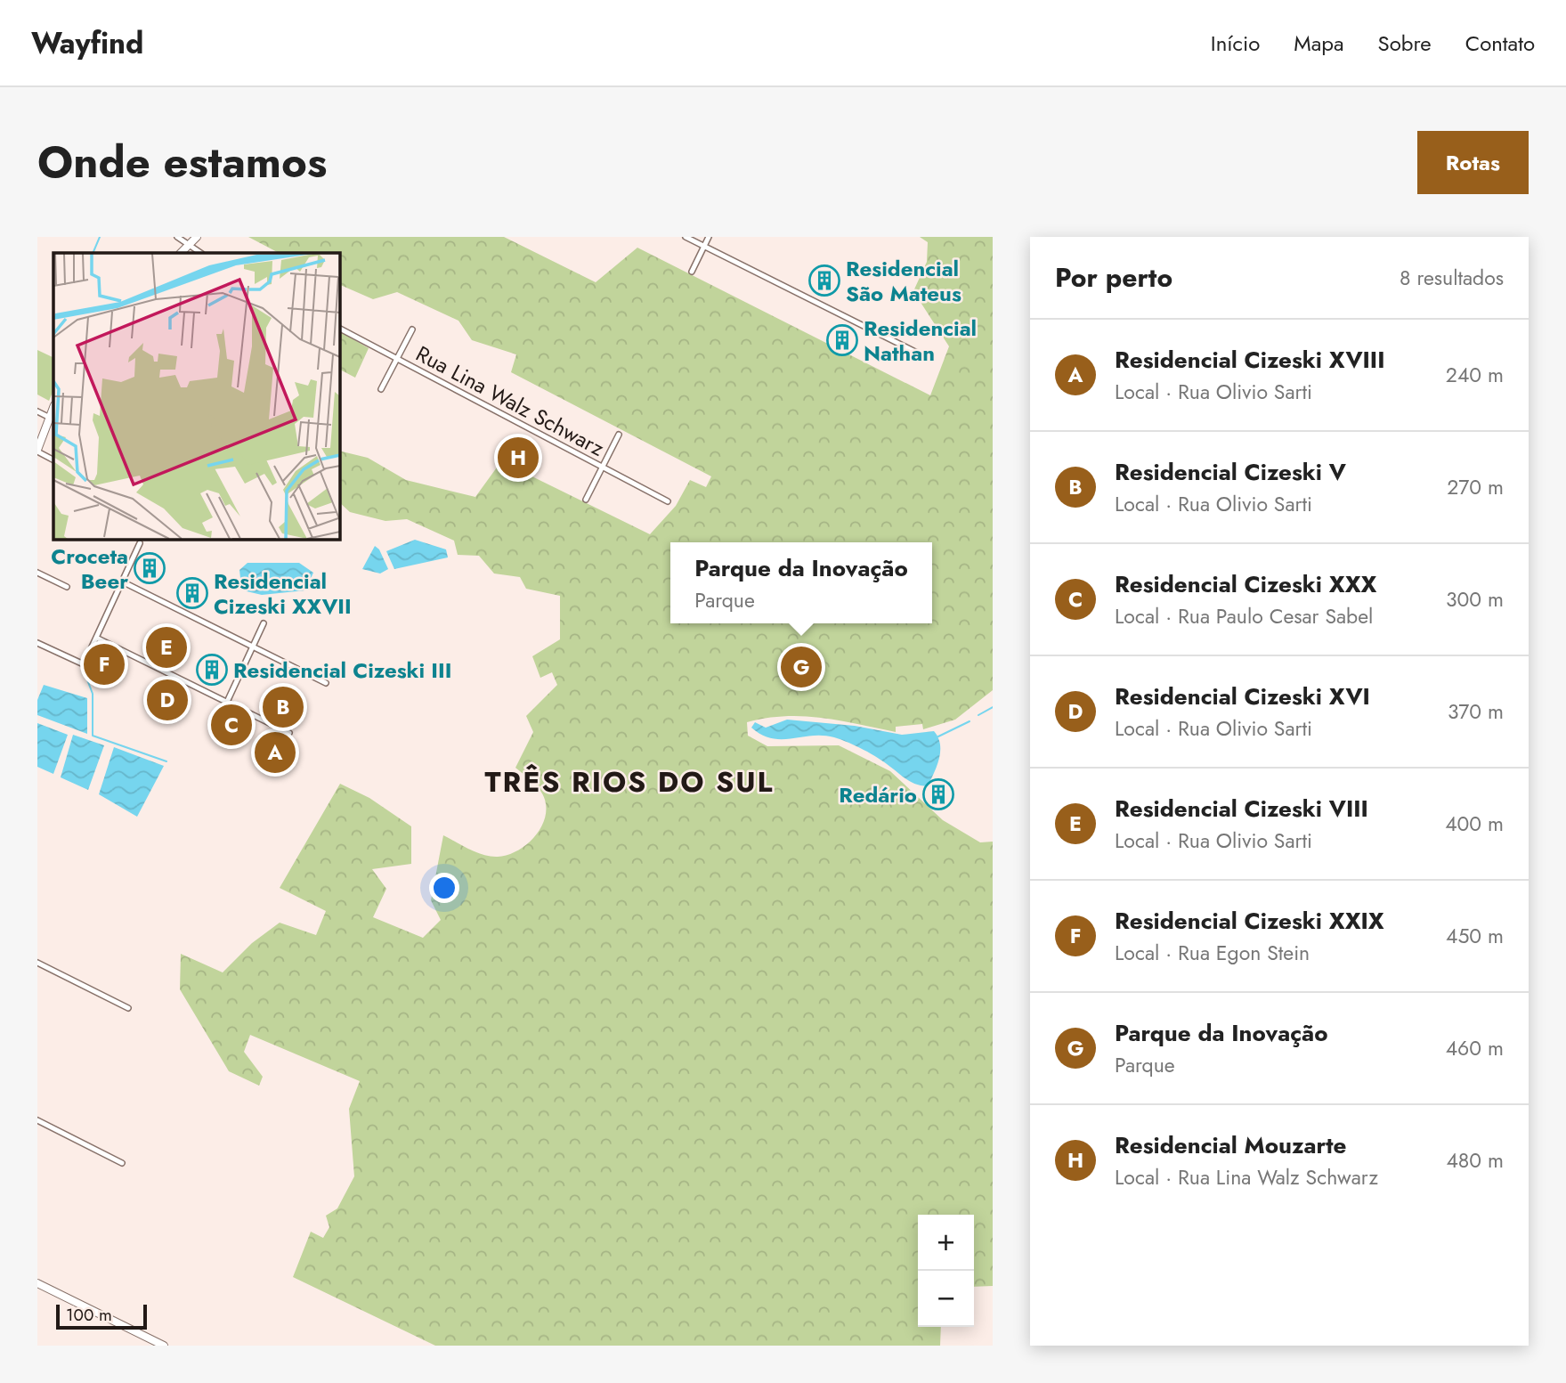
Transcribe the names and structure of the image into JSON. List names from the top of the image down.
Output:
{
  "streets": {
    "street": ["Rua Lina Walz Schwarz"]
  },
  "districts": ["TRÊS RIOS DO SUL"],
  "places": {
    "building": [
      "Residencial São Mateus",
      "Residencial Nathan",
      "Croceta Beer",
      "Residencial Cizeski XXVII",
      "Residencial Cizeski III",
      "Redário"
    ]
  },
  "scale_bar": "100 m",
  "page": {
    "header": "Wayfind",
    "nav": [
      "Início",
      "Mapa",
      "Sobre",
      "Contato"
    ],
    "title": "Onde estamos",
    "buttons": "Rotas",
    "heading": ["Por perto", "8 resultados"],
    "list": [
      {
        "mark": "A",
        "name": "Residencial Cizeski XVIII",
        "note": "Local · Rua Olivio Sarti",
        "value": "240 m"
      },
      {
        "mark": "B",
        "name": "Residencial Cizeski V",
        "note": "Local · Rua Olivio Sarti",
        "value": "270 m"
      },
      {
        "mark": "C",
        "name": "Residencial Cizeski XXX",
        "note": "Local · Rua Paulo Cesar Sabel",
        "value": "300 m"
      },
      {
        "mark": "D",
        "name": "Residencial Cizeski XVI",
        "note": "Local · Rua Olivio Sarti",
        "value": "370 m"
      },
      {
        "mark": "E",
        "name": "Residencial Cizeski VIII",
        "note": "Local · Rua Olivio Sarti",
        "value": "400 m"
      },
      {
        "mark": "F",
        "name": "Residencial Cizeski XXIX",
        "note": "Local · Rua Egon Stein",
        "value": "450 m"
      },
      {
        "mark": "G",
        "name": "Parque da Inovação",
        "note": "Parque",
        "value": "460 m"
      },
      {
        "mark": "H",
        "name": "Residencial Mouzarte",
        "note": "Local · Rua Lina Walz Schwarz",
        "value": "480 m"
      }
    ],
    "pins": [
      "H",
      "E",
      "F",
      "G",
      "D",
      "B",
      "C",
      "A"
    ],
    "popup": ["Parque da Inovação", "Parque"],
    "map_buttons": ["+", "−"],
    "scale": "100 m"
  }
}
